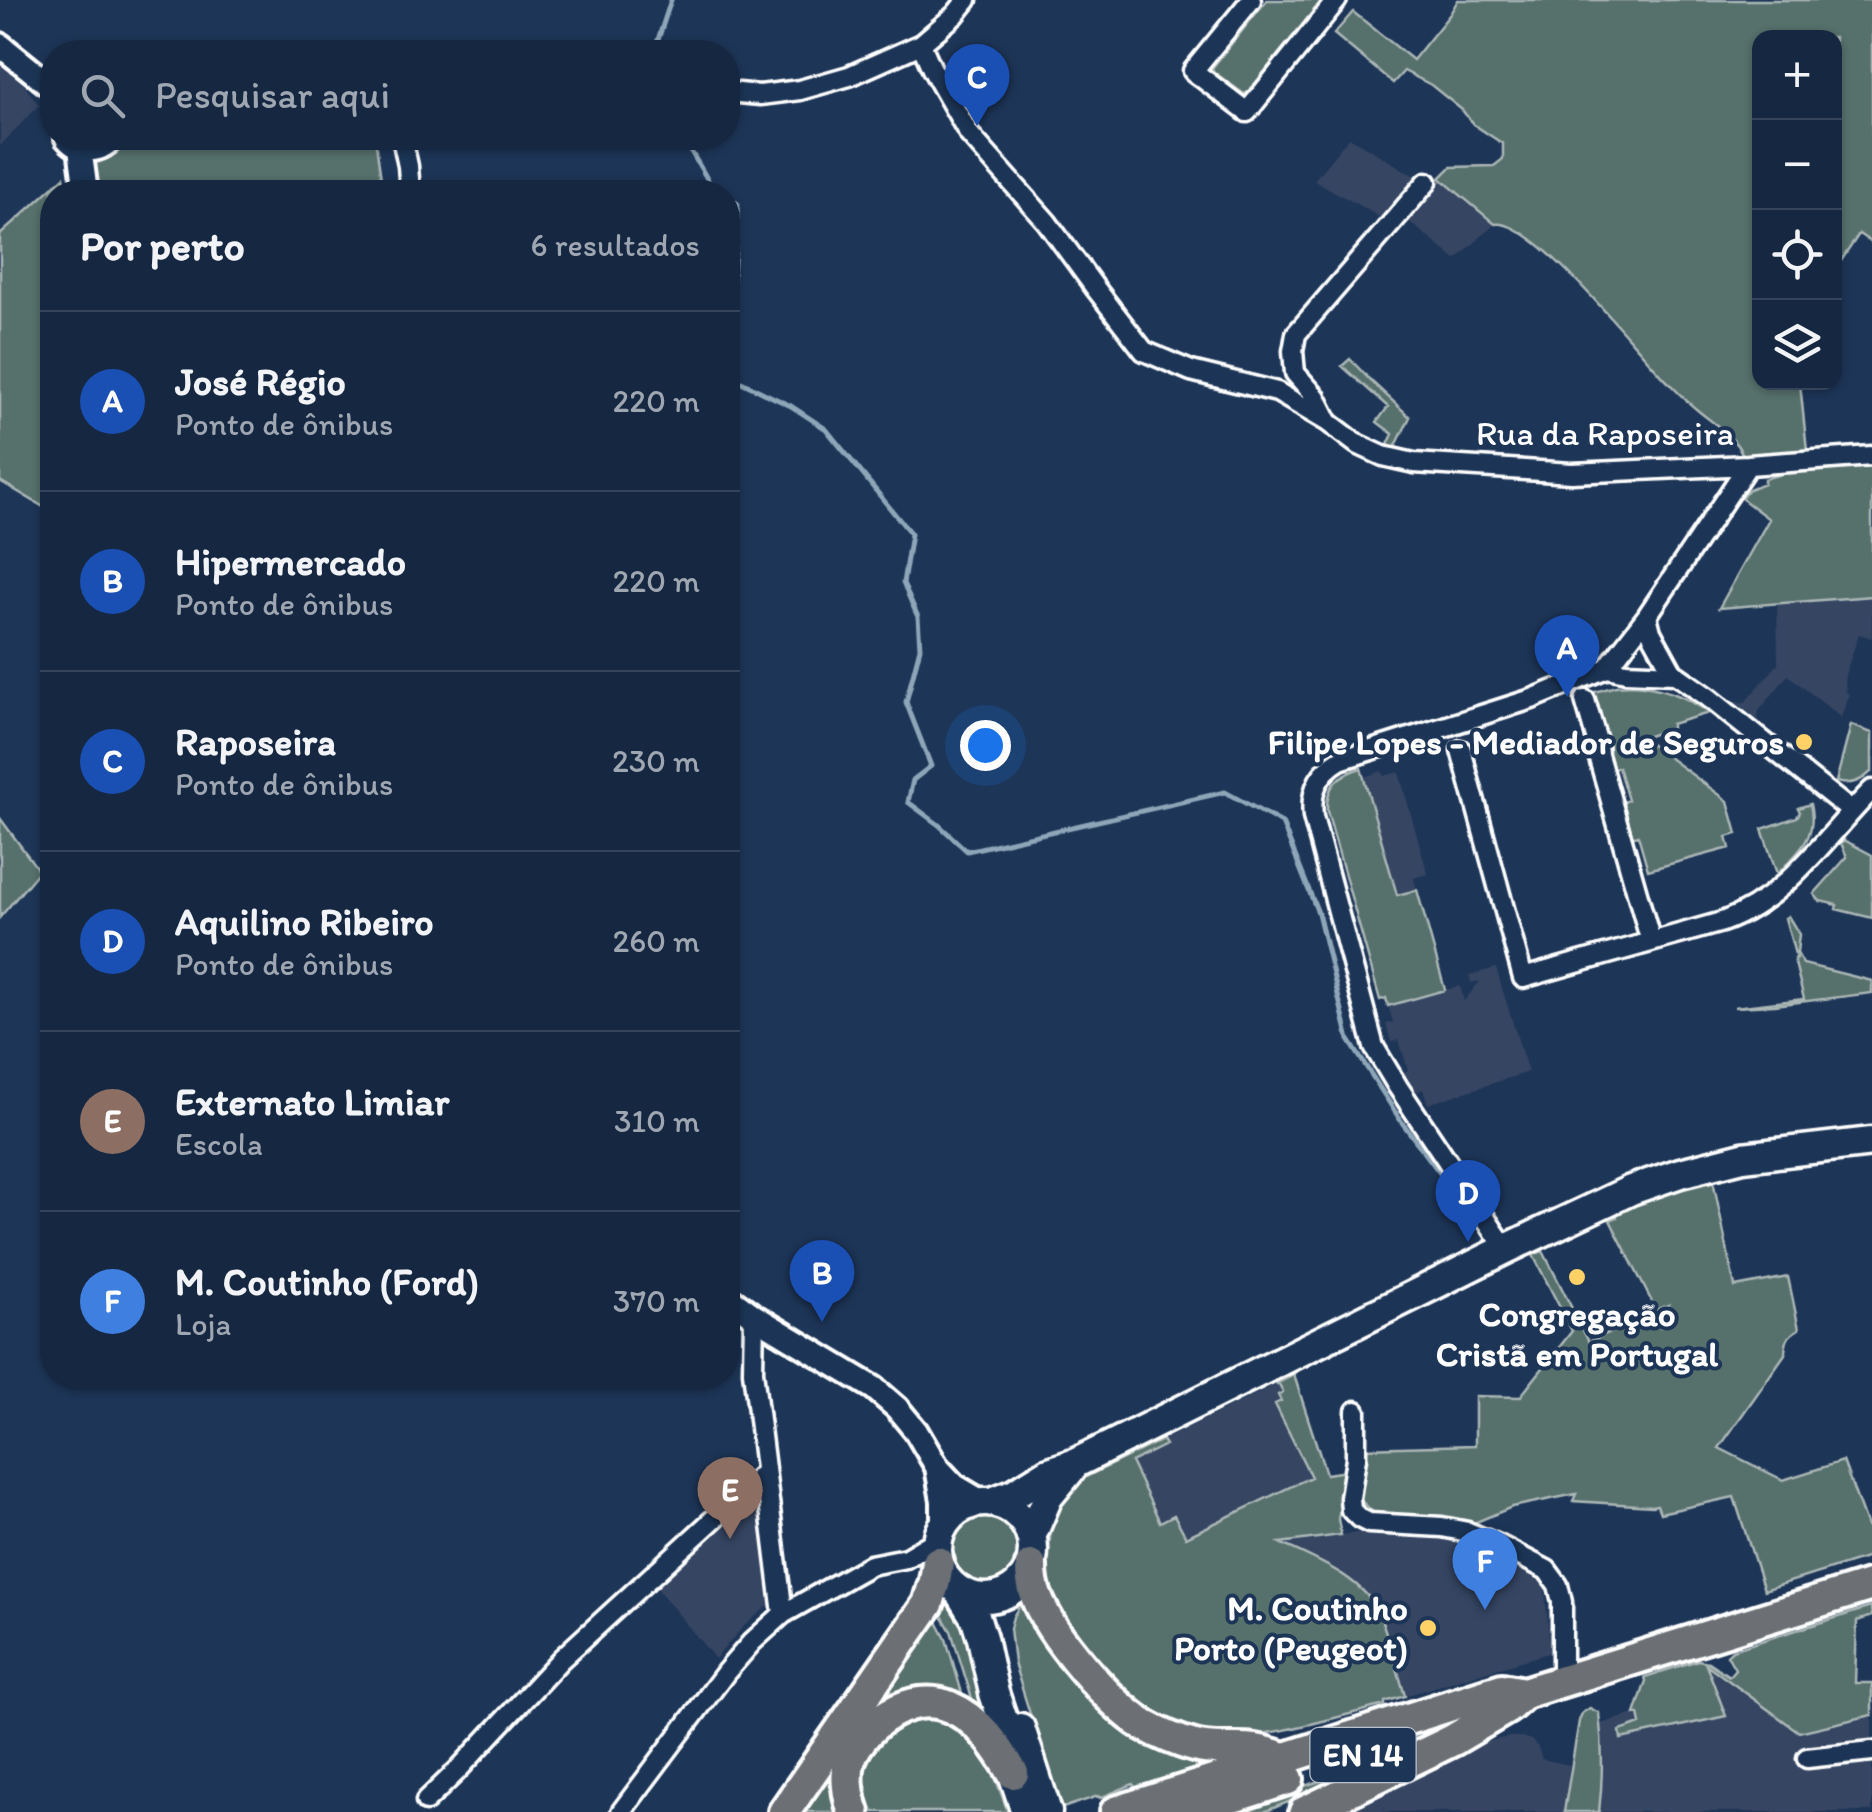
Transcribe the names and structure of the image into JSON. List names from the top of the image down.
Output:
{
  "streets": {
    "main road": ["EN 14"],
    "street": ["Rua da Raposeira"]
  },
  "places": ["Filipe Lopes - Mediador de Seguros", "Congregação Cristã em Portugal", "M. Coutinho Porto (Peugeot)"],
  "page": {
    "map_buttons": ["+", "−"],
    "search": "Pesquisar aqui",
    "pins": [
      "C",
      "A",
      "D",
      "B",
      "E",
      "F"
    ],
    "heading": ["Por perto", "6 resultados"],
    "list": [
      {
        "mark": "A",
        "name": "José Régio",
        "note": "Ponto de ônibus",
        "value": "220 m"
      },
      {
        "mark": "B",
        "name": "Hipermercado",
        "note": "Ponto de ônibus",
        "value": "220 m"
      },
      {
        "mark": "C",
        "name": "Raposeira",
        "note": "Ponto de ônibus",
        "value": "230 m"
      },
      {
        "mark": "D",
        "name": "Aquilino Ribeiro",
        "note": "Ponto de ônibus",
        "value": "260 m"
      },
      {
        "mark": "E",
        "name": "Externato Limiar",
        "note": "Escola",
        "value": "310 m"
      },
      {
        "mark": "F",
        "name": "M. Coutinho (Ford)",
        "note": "Loja",
        "value": "370 m"
      }
    ]
  }
}
